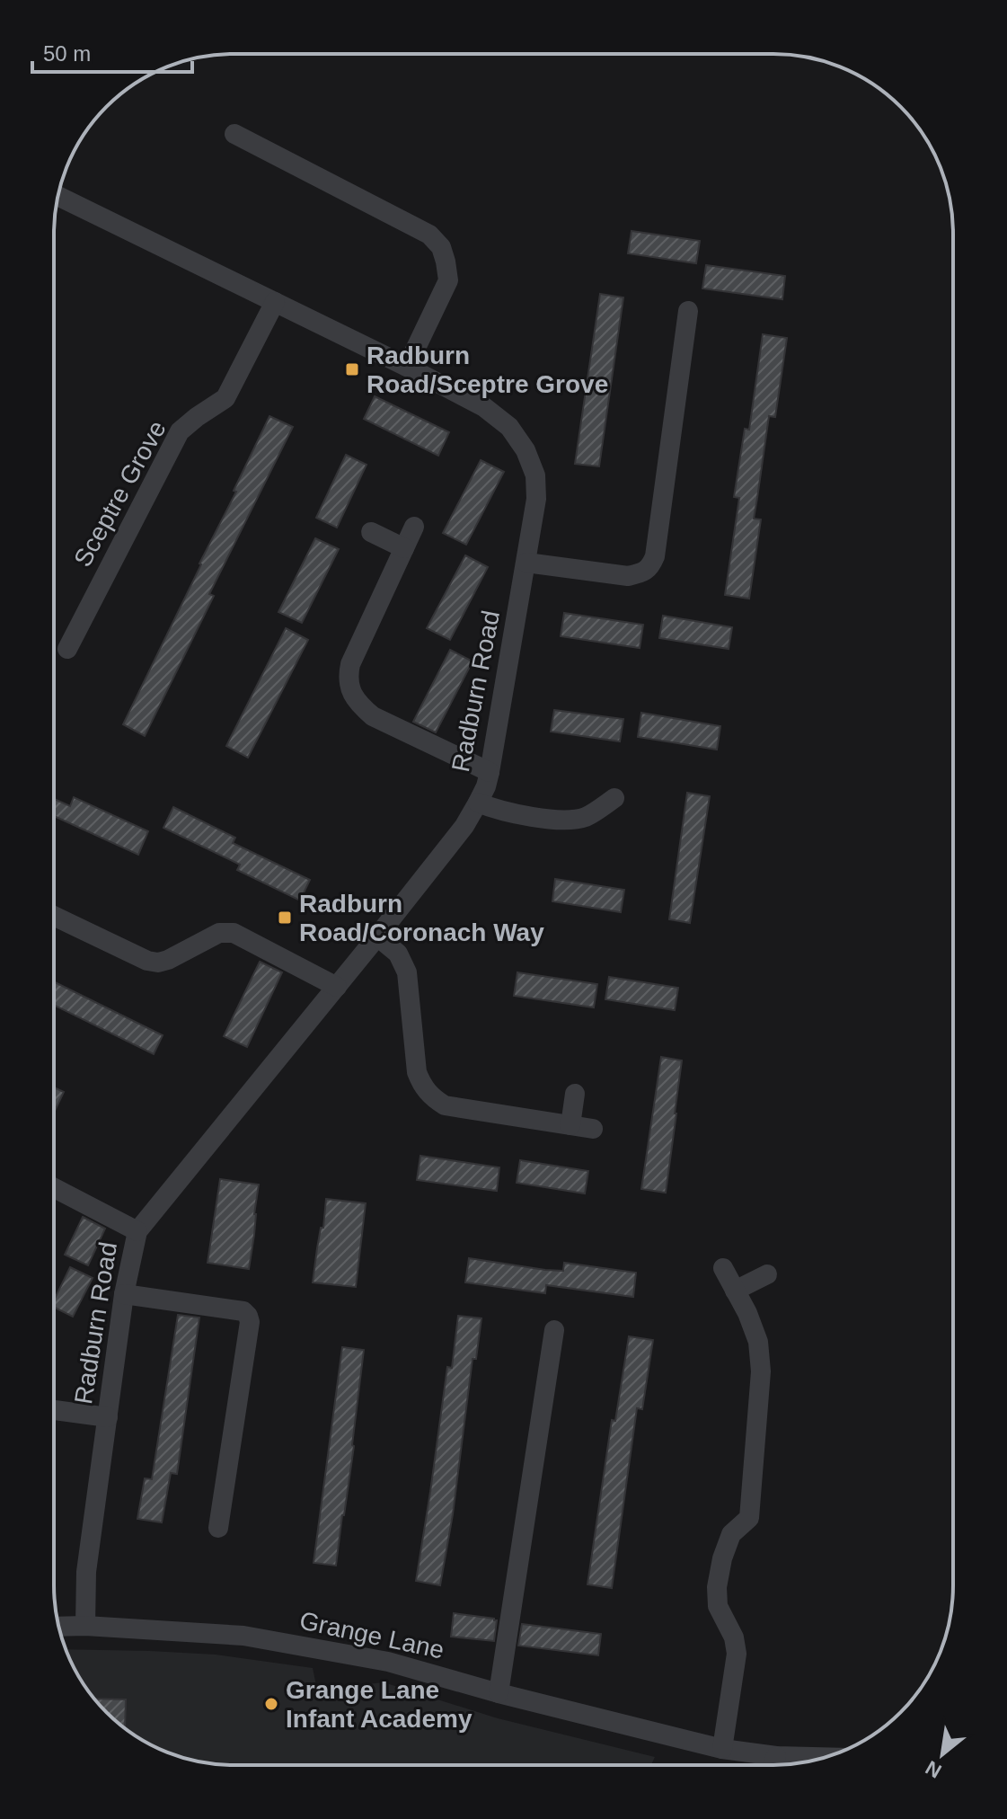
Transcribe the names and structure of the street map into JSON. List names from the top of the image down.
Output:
{
  "streets": {
    "street": ["Sceptre Grove", "Radburn Road", "Grange Lane"]
  },
  "crossings": [
    ["Sceptre Grove", "Radburn Road"],
    ["Radburn Road", "Grange Lane"]
  ],
  "places": {
    "transit": ["Radburn Road/Sceptre Grove", "Radburn Road/Coronach Way"],
    "other": ["Grange Lane Infant Academy"]
  },
  "scale_bar": "50 m",
  "north": "bottom left"
}
